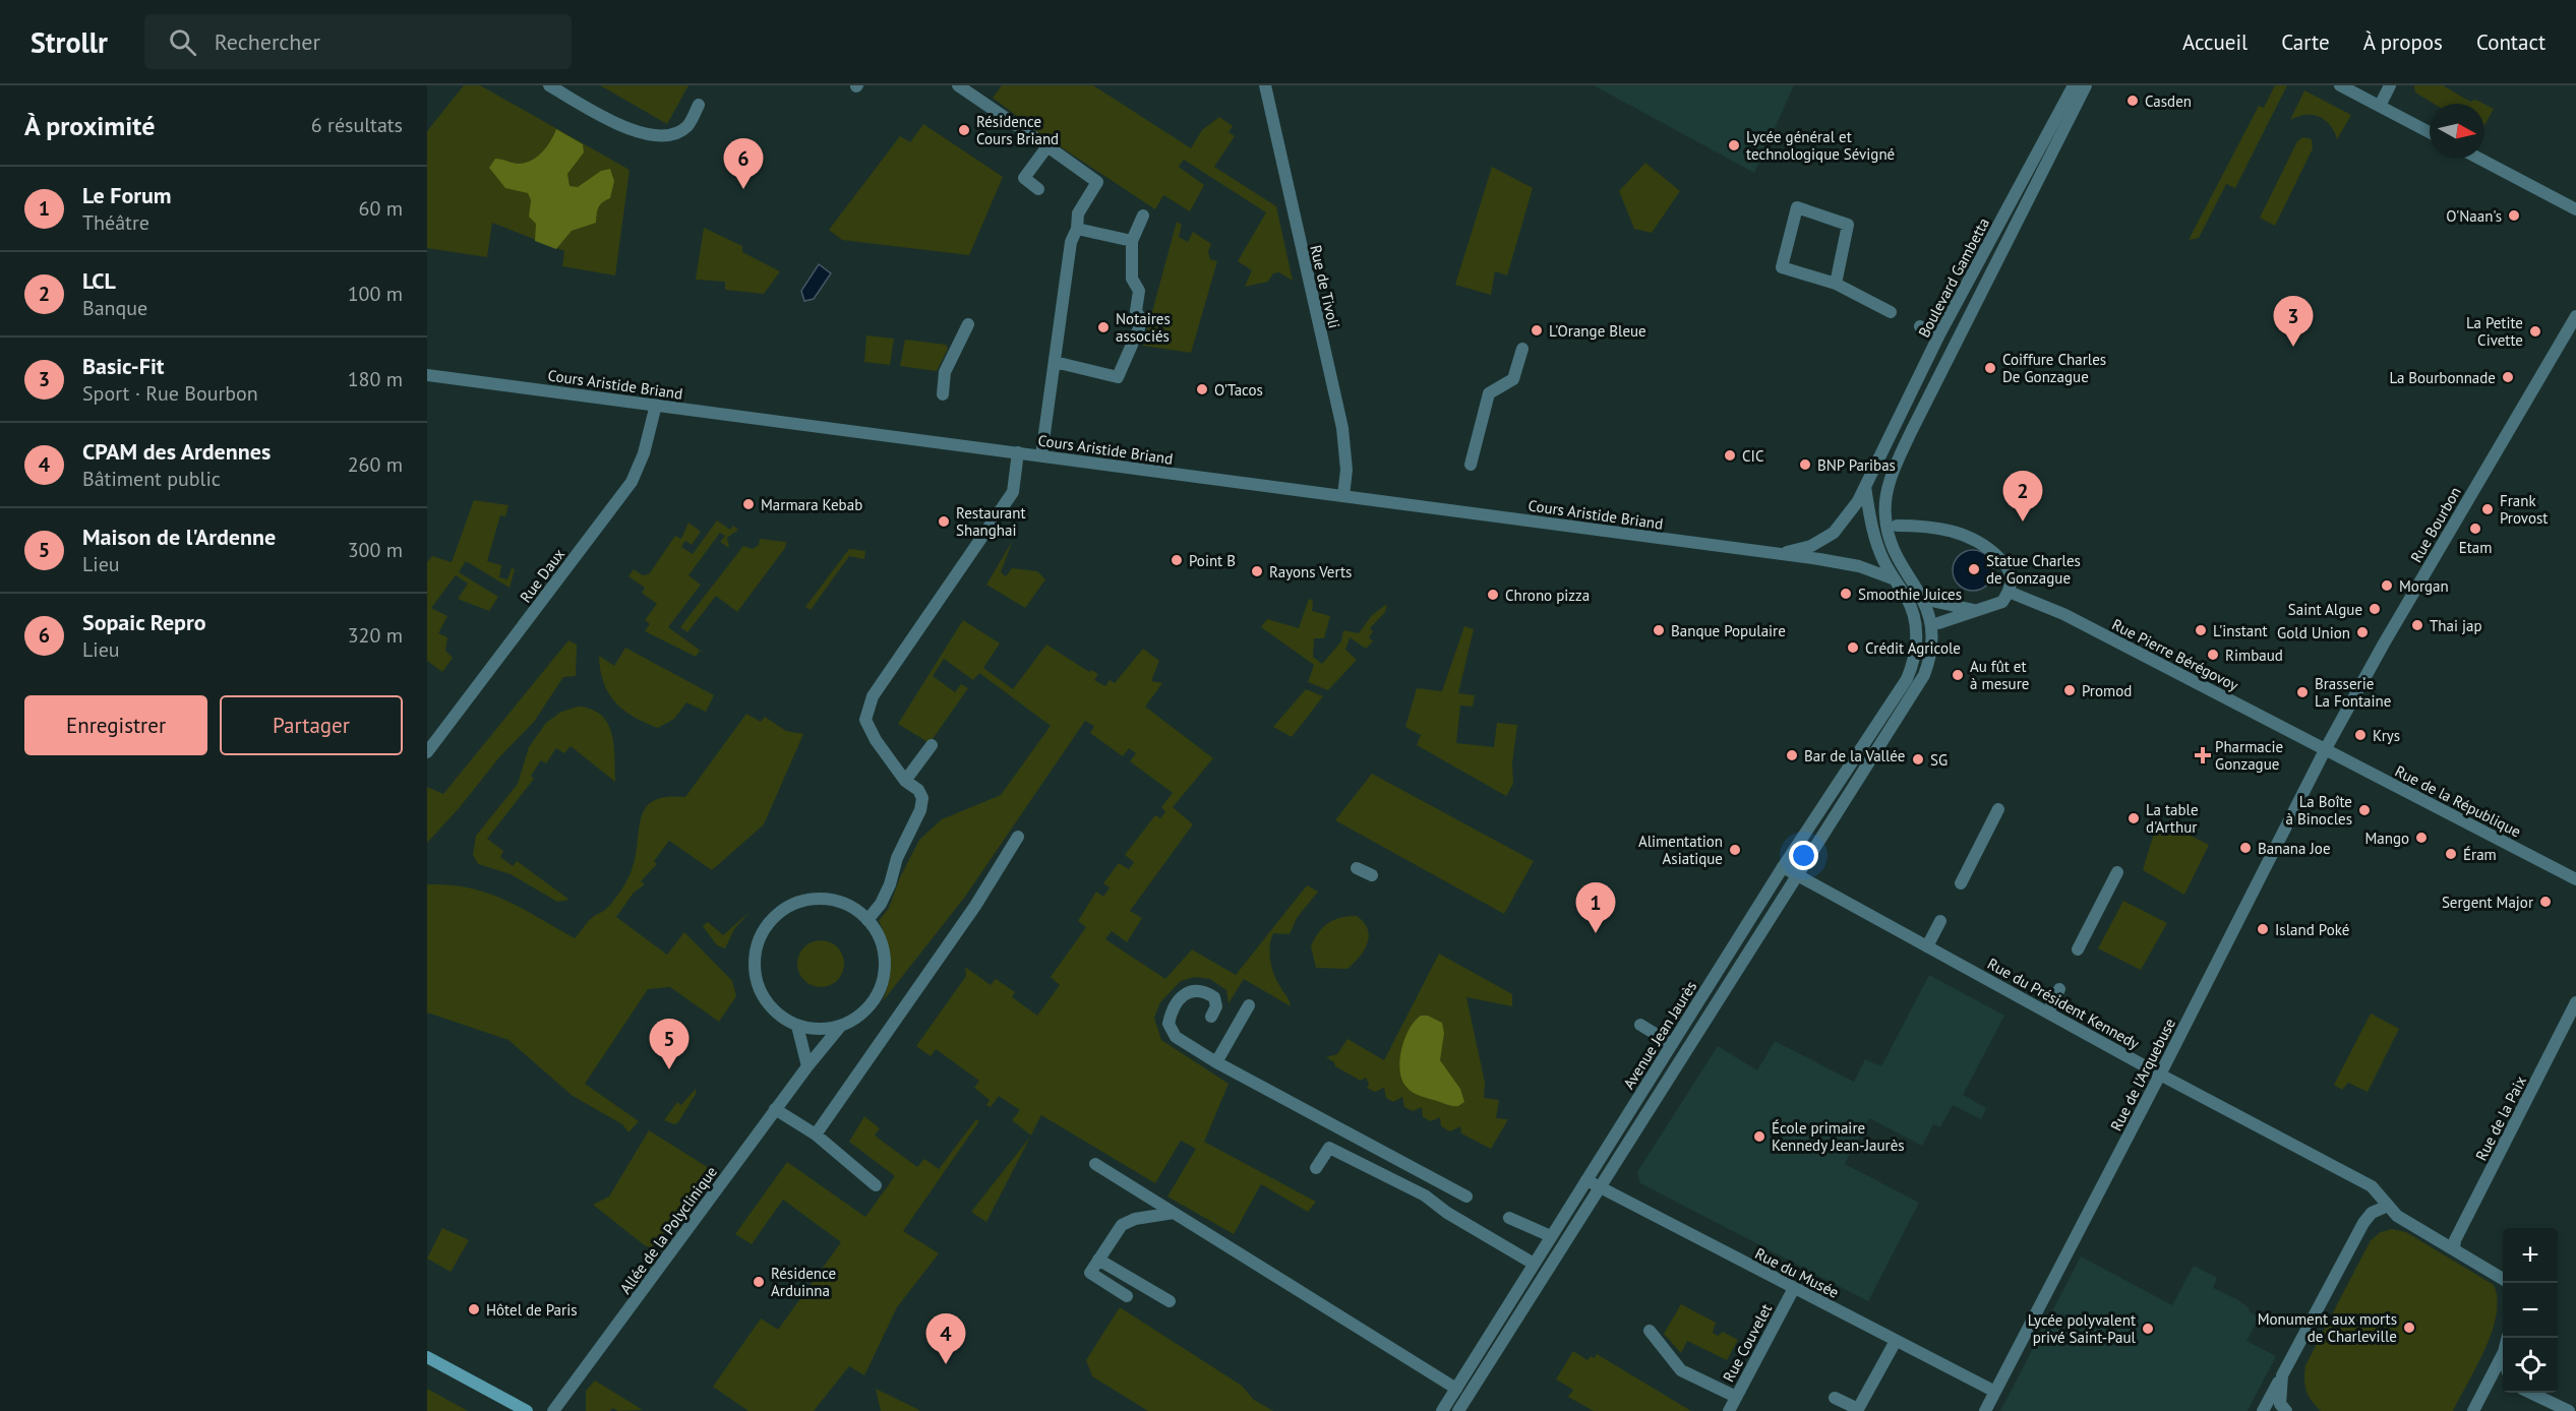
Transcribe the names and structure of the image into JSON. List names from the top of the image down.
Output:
{
  "streets": {
    "street": [
      "Boulevard Gambetta",
      "Rue de Tivoli",
      "Cours Aristide Briand",
      "Rue Bourbon",
      "Rue Daux",
      "Rue Pierre Bérégovoy",
      "Rue de la République",
      "Rue du Président Kennedy",
      "Avenue Jean Jaurès",
      "Rue de l'Arquebuse",
      "Rue de la Paix",
      "Allée de la Polyclinique",
      "Rue du Musée",
      "Rue Couvelet"
    ]
  },
  "crossings": [
    ["Boulevard Gambetta", "Cours Aristide Briand"],
    ["Rue de Tivoli", "Cours Aristide Briand"],
    ["Cours Aristide Briand", "Rue Daux"],
    ["Rue Bourbon", "Rue Pierre Bérégovoy"],
    ["Rue Bourbon", "Rue de la République"],
    ["Rue Bourbon", "Rue de l'Arquebuse"],
    ["Rue Pierre Bérégovoy", "Rue de la République"],
    ["Rue Pierre Bérégovoy", "Rue de l'Arquebuse"],
    ["Rue de la République", "Rue de l'Arquebuse"],
    ["Rue du Président Kennedy", "Avenue Jean Jaurès"],
    ["Rue du Président Kennedy", "Rue de l'Arquebuse"],
    ["Rue du Président Kennedy", "Rue de la Paix"],
    ["Avenue Jean Jaurès", "Rue du Musée"],
    ["Rue de l'Arquebuse", "Rue du Musée"],
    ["Rue du Musée", "Rue Couvelet"]
  ],
  "places": {
    "other": [
      "Casden",
      "Résidence Cours Briand",
      "Lycée général et technologique Sévigné",
      "O'Naan's",
      "Notaires associés",
      "L'Orange Bleue",
      "La Petite Civette",
      "Coiffure Charles De Gonzague",
      "La Bourbonnade",
      "O'Tacos",
      "CIC",
      "BNP Paribas",
      "Marmara Kebab",
      "Frank Provost",
      "Restaurant Shanghai",
      "Etam",
      "Point B",
      "Statue Charles de Gonzague",
      "Rayons Verts",
      "Morgan",
      "Smoothie Juices",
      "Chrono pizza",
      "Saint Algue",
      "Thai jap",
      "Banque Populaire",
      "L'instant",
      "Gold Union",
      "Crédit Agricole",
      "Rimbaud",
      "Au fût et à mesure",
      "Promod",
      "Brasserie La Fontaine",
      "Krys",
      "Bar de la Vallée",
      "SG",
      "La Boîte à Binocles",
      "La table d'Arthur",
      "Mango",
      "Banana Joe",
      "Alimentation Asiatique",
      "Éram",
      "Sergent Major",
      "Island Poké",
      "École primaire Kennedy Jean-Jaurès",
      "Résidence Arduinna",
      "Hôtel de Paris",
      "Monument aux morts de Charleville",
      "Lycée polyvalent privé Saint-Paul"
    ],
    "health": ["Pharmacie Gonzague"]
  },
  "north": "right",
  "page": {
    "header": "Strollr",
    "search": "Rechercher",
    "nav": [
      "Accueil",
      "Carte",
      "À propos",
      "Contact"
    ],
    "heading": ["À proximité", "6 résultats"],
    "pins": [
      "6",
      "3",
      "2",
      "1",
      "5",
      "4"
    ],
    "list": [
      {
        "mark": "1",
        "name": "Le Forum",
        "note": "Théâtre",
        "value": "60 m"
      },
      {
        "mark": "2",
        "name": "LCL",
        "note": "Banque",
        "value": "100 m"
      },
      {
        "mark": "3",
        "name": "Basic-Fit",
        "note": "Sport · Rue Bourbon",
        "value": "180 m"
      },
      {
        "mark": "4",
        "name": "CPAM des Ardennes",
        "note": "Bâtiment public",
        "value": "260 m"
      },
      {
        "mark": "5",
        "name": "Maison de l'Ardenne",
        "note": "Lieu",
        "value": "300 m"
      },
      {
        "mark": "6",
        "name": "Sopaic Repro",
        "note": "Lieu",
        "value": "320 m"
      }
    ],
    "buttons": ["Enregistrer", "Partager"],
    "map_buttons": ["+", "−"]
  }
}
